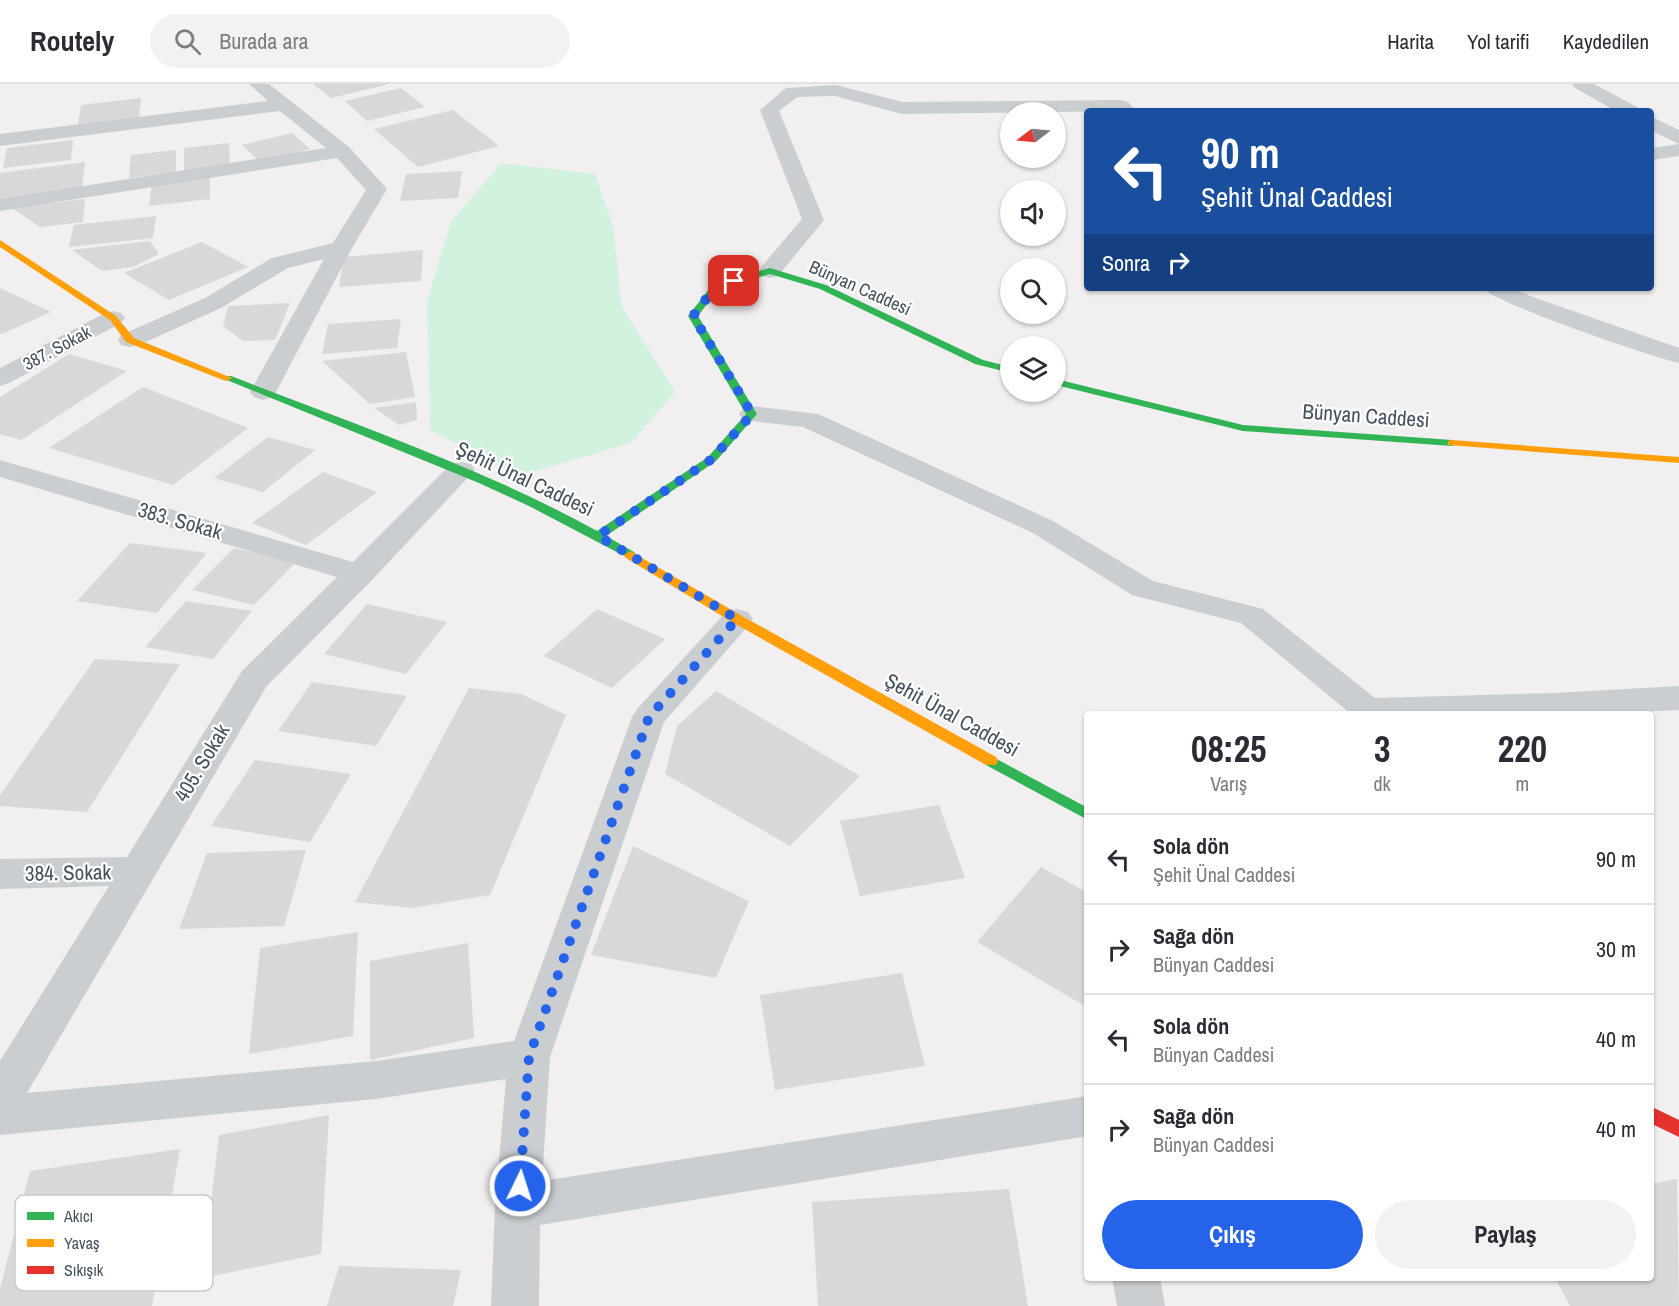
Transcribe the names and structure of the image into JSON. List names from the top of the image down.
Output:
{
  "streets": {
    "street": [
      "Bünyan Caddesi",
      "387. Sokak",
      "Şehit Ünal Caddesi",
      "383. Sokak",
      "405. Sokak",
      "384. Sokak"
    ]
  },
  "crossings": [
    ["Şehit Ünal Caddesi", "405. Sokak"],
    ["383. Sokak", "405. Sokak"],
    ["405. Sokak", "384. Sokak"]
  ],
  "legend": ["Akıcı", "Yavaş", "Sıkışık"],
  "north": "left",
  "page": {
    "header": "Routely",
    "search": "Burada ara",
    "nav": ["Harita", "Yol tarifi", "Kaydedilen"],
    "turn": ["90 m", "Şehit Ünal Caddesi"],
    "then": "Sonra",
    "eta": [
      "08:25",
      "Varış",
      "3",
      "dk",
      "220",
      "m"
    ],
    "list": [
      {
        "name": "Sola dön",
        "note": "Şehit Ünal Caddesi",
        "value": "90 m"
      },
      {
        "name": "Sağa dön",
        "note": "Bünyan Caddesi",
        "value": "30 m"
      },
      {
        "name": "Sola dön",
        "note": "Bünyan Caddesi",
        "value": "40 m"
      },
      {
        "name": "Sağa dön",
        "note": "Bünyan Caddesi",
        "value": "40 m"
      }
    ],
    "buttons": ["Çıkış", "Paylaş"]
  }
}
